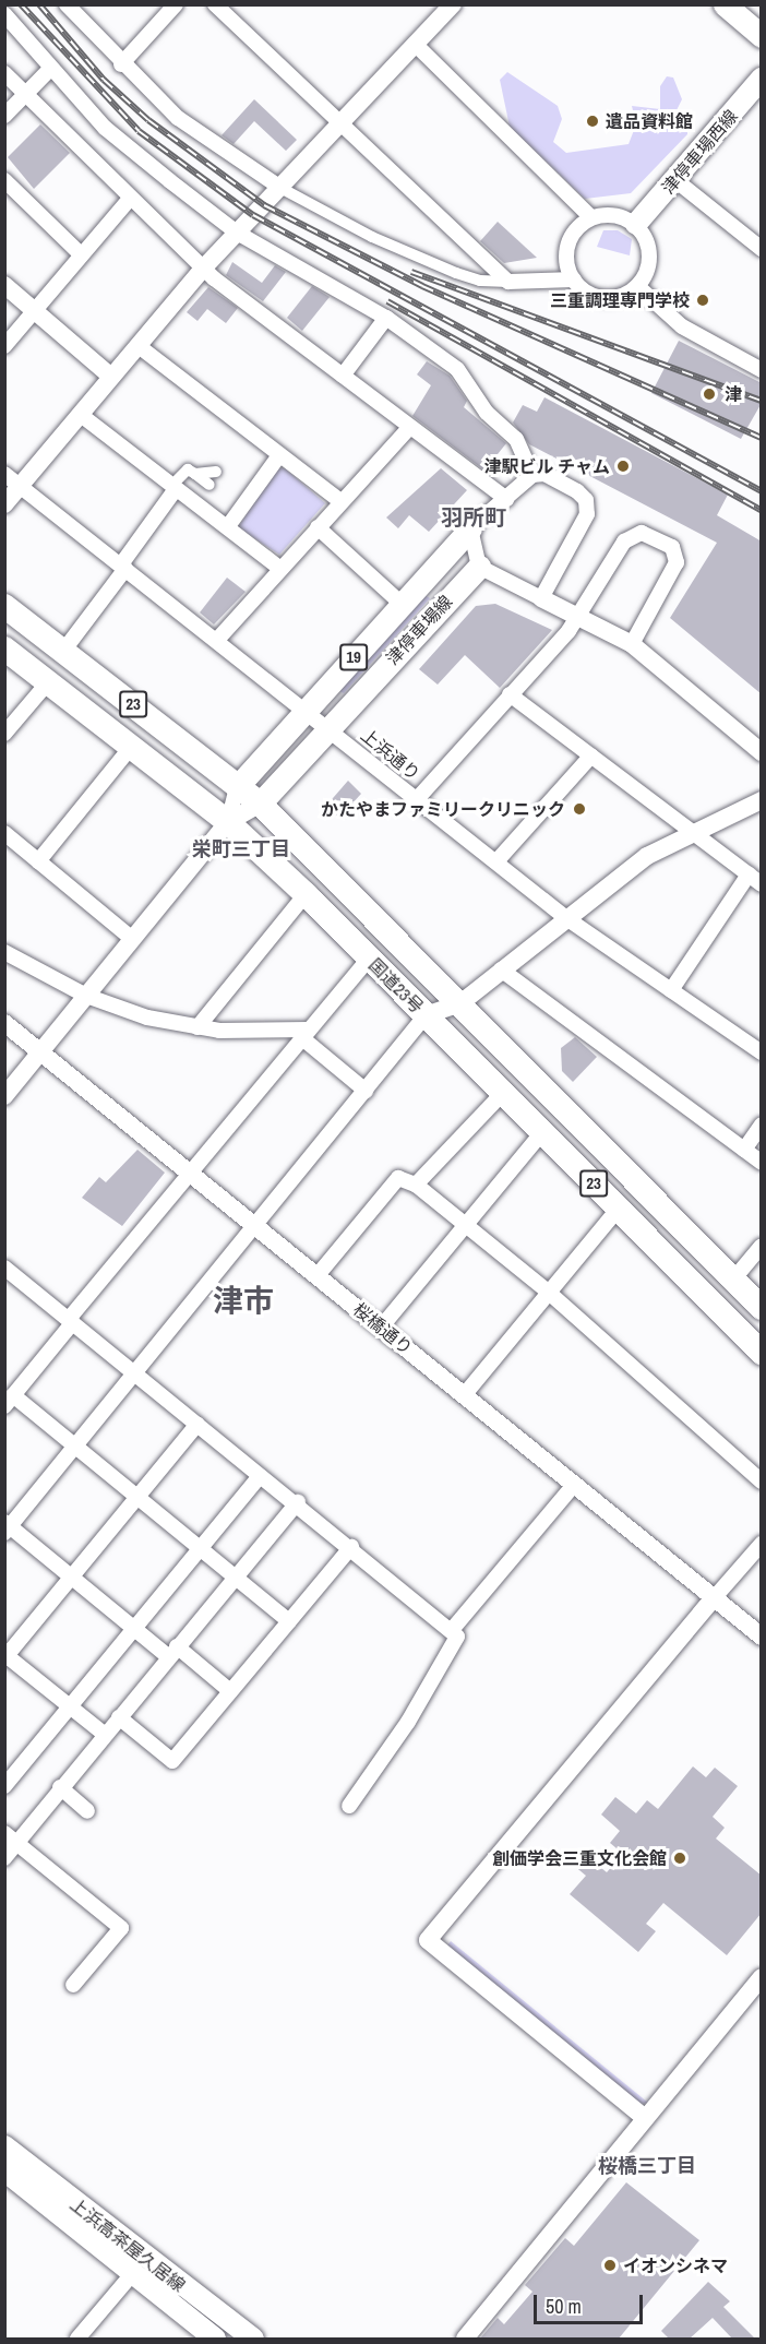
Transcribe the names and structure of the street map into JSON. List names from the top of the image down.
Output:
{
  "streets": {
    "highway": ["23", "国道23号"],
    "main road": [
      "津停車場西線",
      "津停車場線",
      "19",
      "上浜高茶屋久居線"
    ],
    "street": ["上浜通り", "桜橋通り"]
  },
  "crossings": [
    ["津停車場線", "上浜通り"],
    ["津停車場線", "国道23号"]
  ],
  "districts": [
    "羽所町",
    "栄町三丁目",
    "津市",
    "桜橋三丁目"
  ],
  "places": [
    "遺品資料館",
    "三重調理専門学校",
    "津",
    "津駅ビル チャム",
    "かたやまファミリークリニック",
    "創価学会三重文化会館",
    "イオンシネマ"
  ],
  "scale_bar": "50 m"
}
